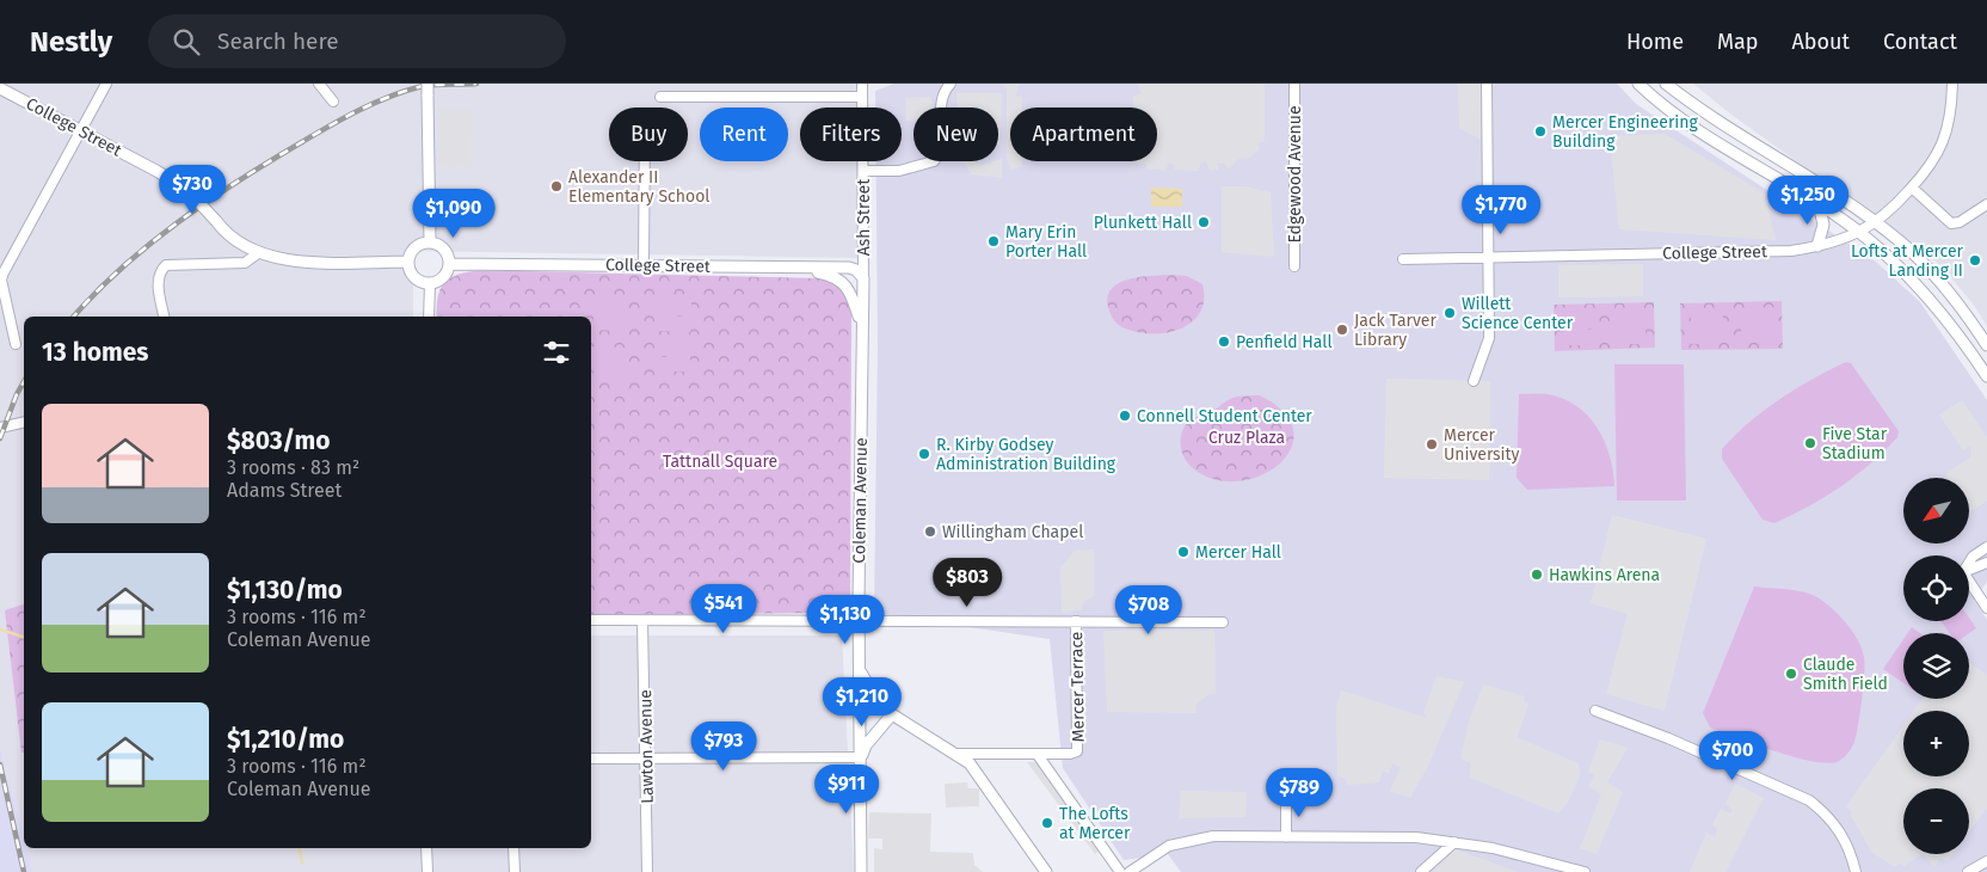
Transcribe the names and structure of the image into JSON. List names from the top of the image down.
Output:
{
  "streets": {
    "street": [
      "College Street",
      "Edgewood Avenue",
      "Ash Street",
      "Coleman Avenue",
      "Mercer Terrace",
      "Lawton Avenue"
    ]
  },
  "crossings": [
    ["College Street", "Ash Street"],
    ["College Street", "Coleman Avenue"],
    ["Ash Street", "Coleman Avenue"]
  ],
  "parks": ["Cruz Plaza", "Tattnall Square"],
  "places": [
    "Mercer Engineering Building",
    "Alexander II Elementary School",
    "Plunkett Hall",
    "Mary Erin Porter Hall",
    "Lofts at Mercer Landing II",
    "Willett Science Center",
    "Jack Tarver Library",
    "Penfield Hall",
    "Connell Student Center",
    "Five Star Stadium",
    "Mercer University",
    "R. Kirby Godsey Administration Building",
    "Willingham Chapel",
    "Mercer Hall",
    "Hawkins Arena",
    "Claude Smith Field",
    "The Lofts at Mercer"
  ],
  "north": "bottom left",
  "page": {
    "header": "Nestly",
    "search": "Search here",
    "nav": [
      "Home",
      "Map",
      "About",
      "Contact"
    ],
    "chip": [
      "Buy",
      "Rent",
      "Filters",
      "New",
      "Apartment"
    ],
    "price": [
      "$730",
      "$1,250",
      "$1,770",
      "$1,090",
      "$803",
      "$541",
      "$708",
      "$1,130",
      "$1,210",
      "$793",
      "$700",
      "$911",
      "$789"
    ],
    "heading": "13 homes",
    "list": [
      {
        "name": "$803/mo",
        "note": "3 rooms · 83 m² · Adams Street"
      },
      {
        "name": "$1,130/mo",
        "note": "3 rooms · 116 m² · Coleman Avenue"
      },
      {
        "name": "$1,210/mo",
        "note": "3 rooms · 116 m² · Coleman Avenue"
      }
    ],
    "map_buttons": ["+", "−"]
  }
}
